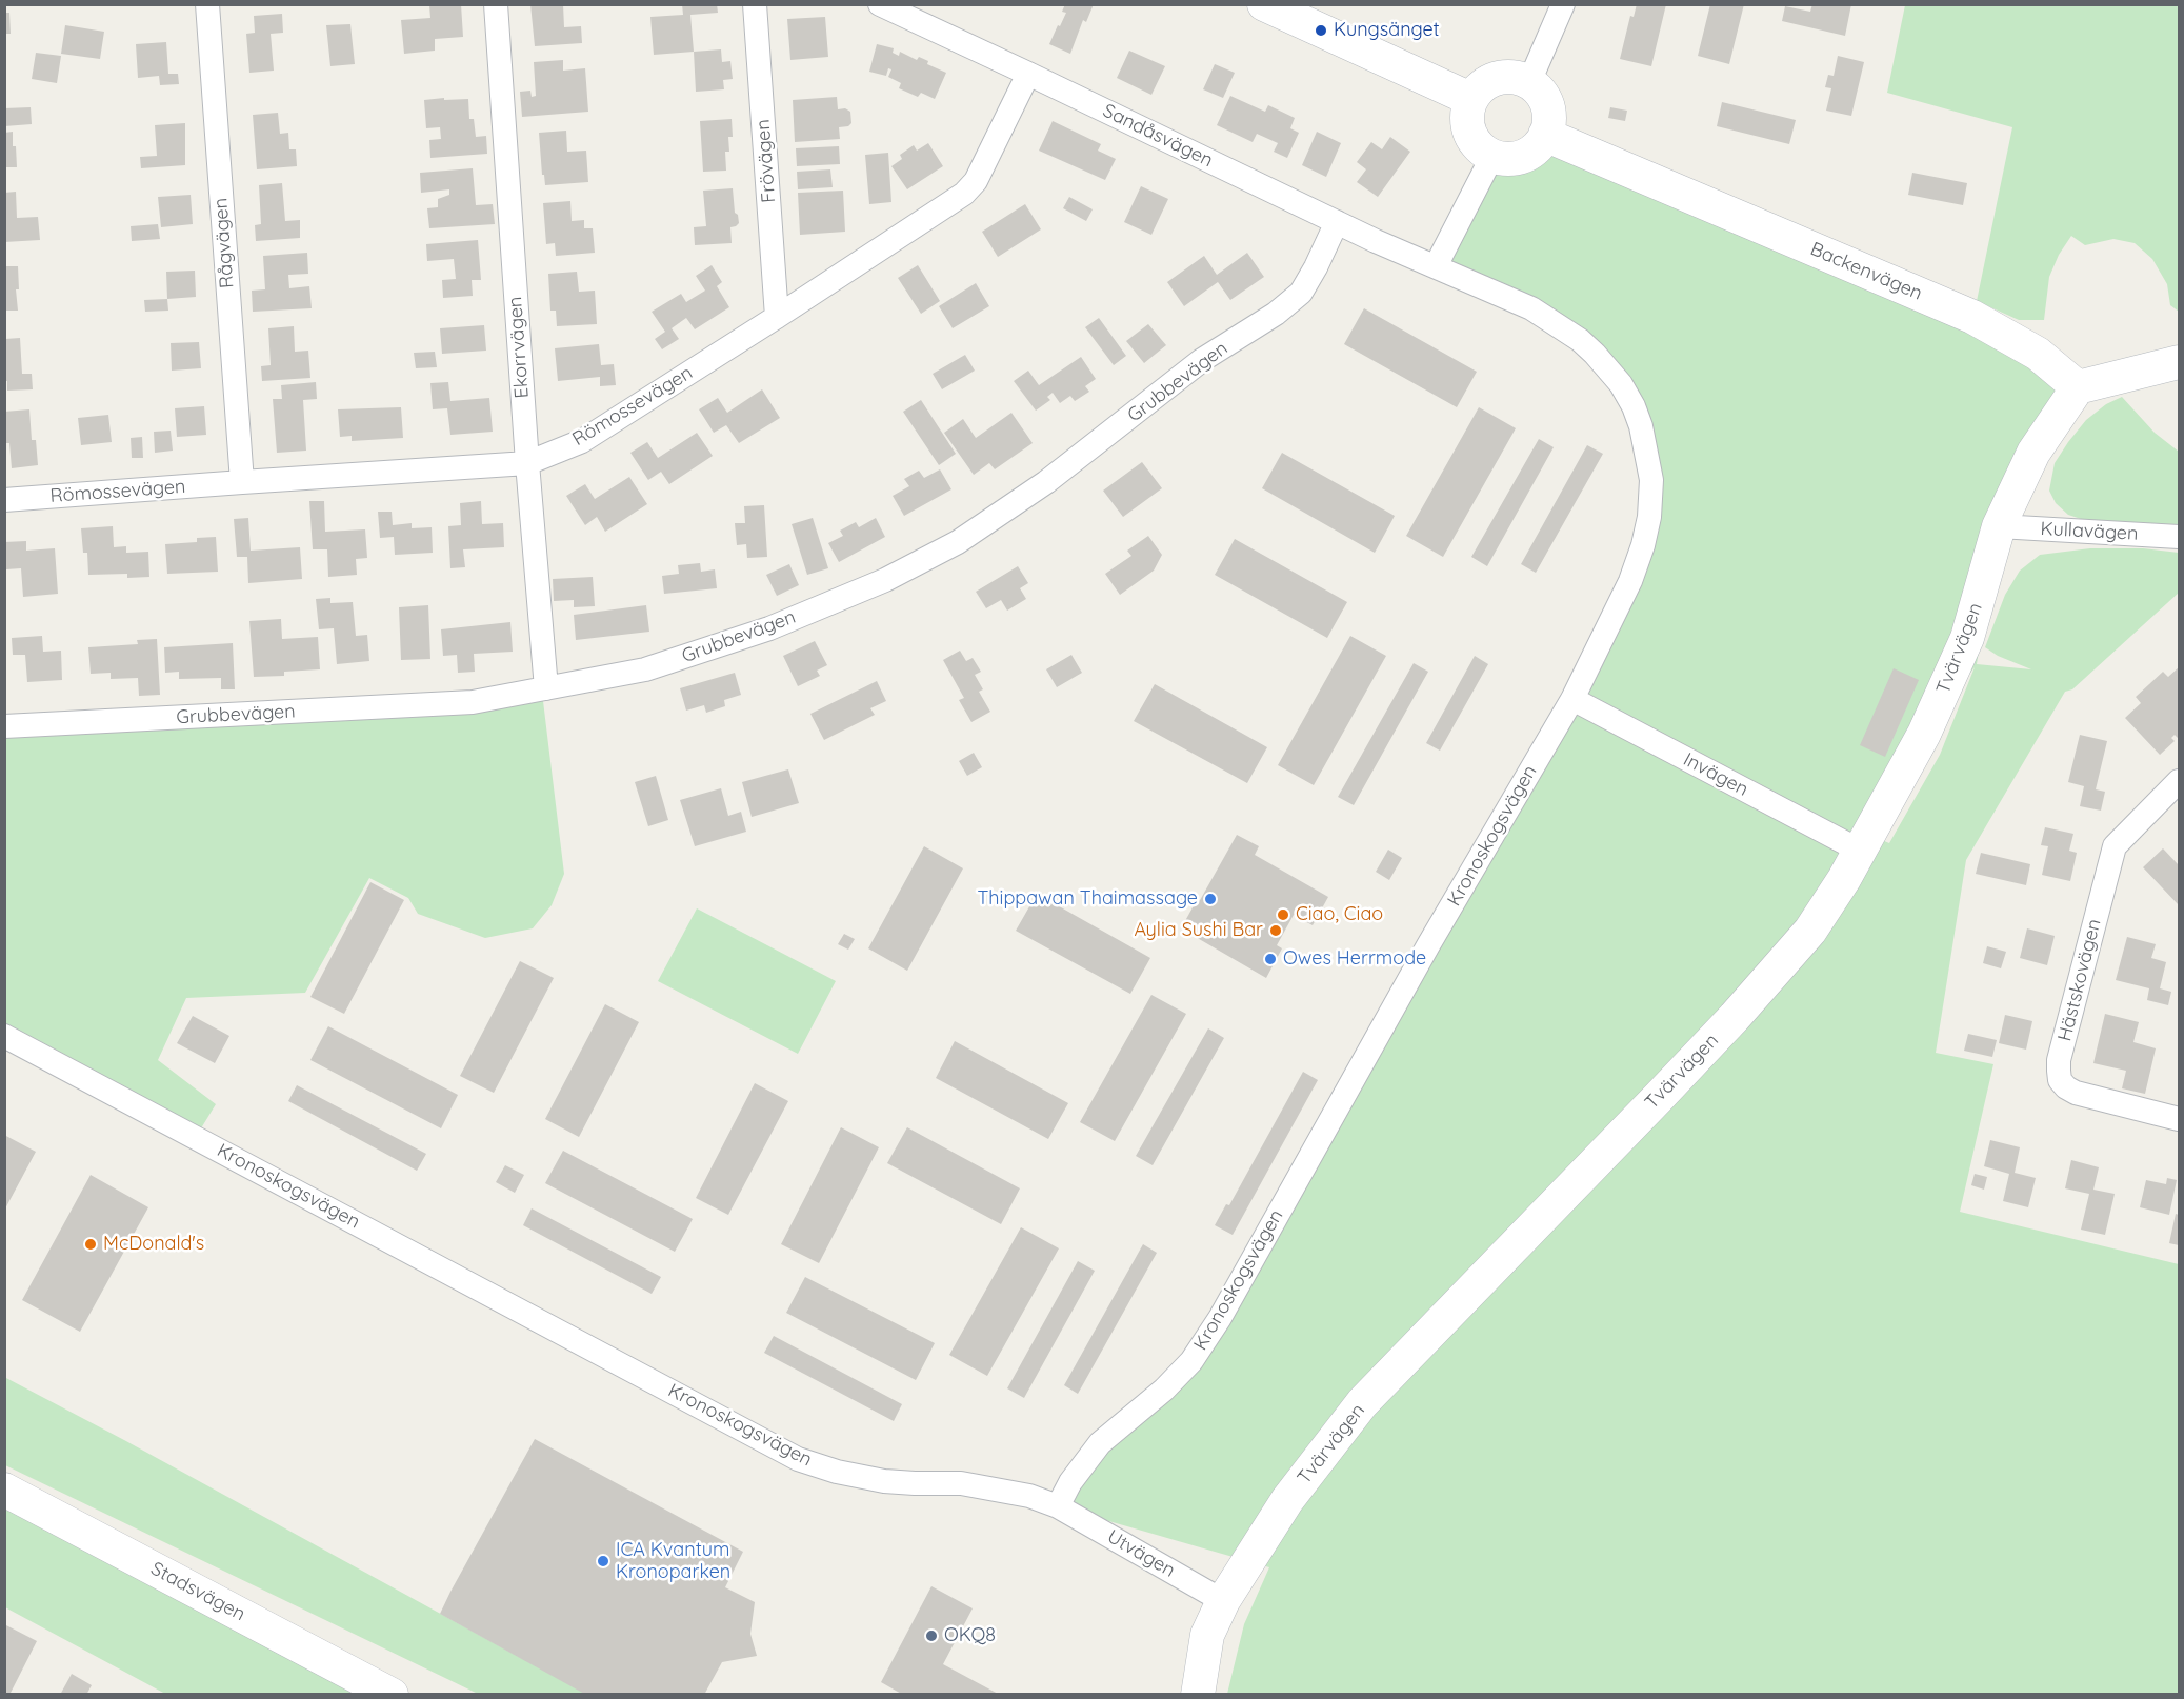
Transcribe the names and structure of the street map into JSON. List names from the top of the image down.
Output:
{
  "streets": {
    "street": [
      "Sandåsvägen",
      "Frövägen",
      "Rågvägen",
      "Backenvägen",
      "Ekorrvägen",
      "Grubbevägen",
      "Römossevägen",
      "Kullavägen",
      "Tvärvägen",
      "Invägen",
      "Kronoskogsvägen",
      "Hästskovägen",
      "Utvägen",
      "Stadsvägen"
    ]
  },
  "crossings": [
    ["Sandåsvägen", "Grubbevägen"],
    ["Sandåsvägen", "Römossevägen"],
    ["Sandåsvägen", "Kronoskogsvägen"],
    ["Frövägen", "Römossevägen"],
    ["Rågvägen", "Römossevägen"],
    ["Backenvägen", "Tvärvägen"],
    ["Ekorrvägen", "Grubbevägen"],
    ["Ekorrvägen", "Römossevägen"],
    ["Kullavägen", "Tvärvägen"],
    ["Tvärvägen", "Invägen"],
    ["Tvärvägen", "Utvägen"],
    ["Invägen", "Kronoskogsvägen"],
    ["Kronoskogsvägen", "Utvägen"]
  ],
  "places": [
    "Kungsänget",
    "Thippawan Thaimassage",
    "Ciao, Ciao",
    "Aylia Sushi Bar",
    "Owes Herrmode",
    "McDonald's",
    "ICA Kvantum Kronoparken",
    "OKQ8"
  ]
}
